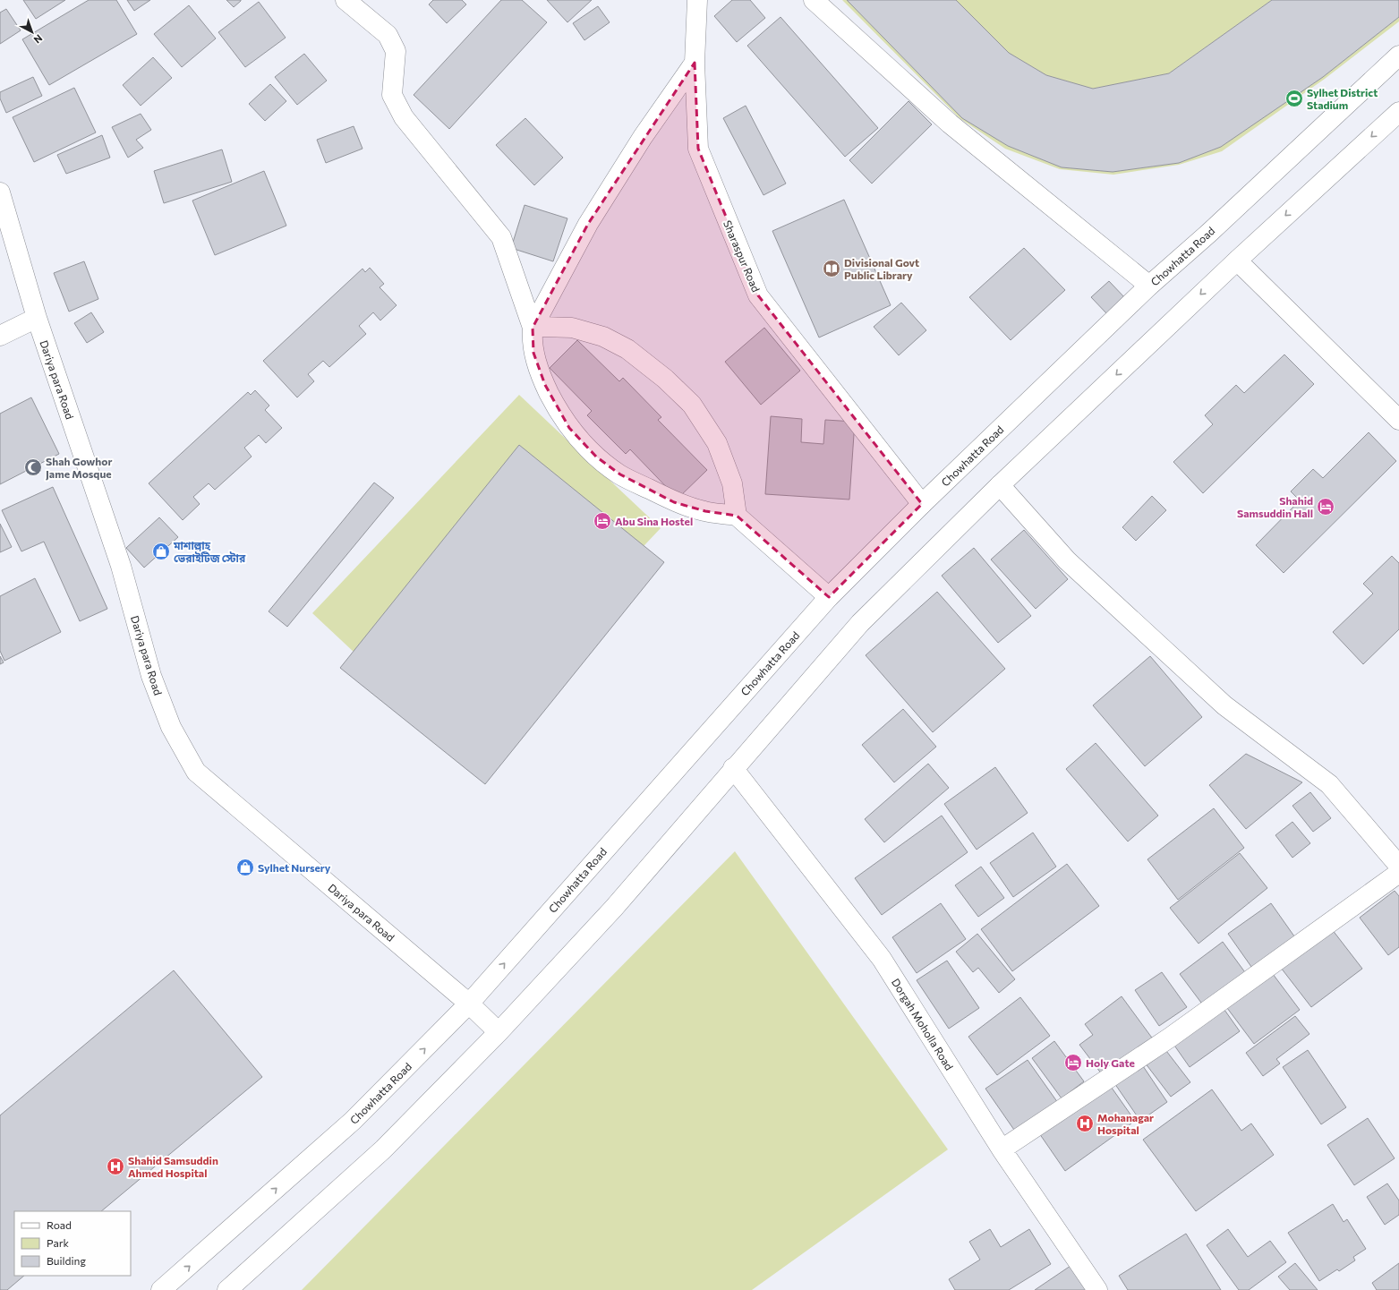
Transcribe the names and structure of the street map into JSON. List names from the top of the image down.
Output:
{
  "streets": {
    "street": [
      "Sharaspur Road",
      "Chowhatta Road",
      "Dariya para Road",
      "Dorgah Moholla Road"
    ]
  },
  "crossings": [
    ["Sharaspur Road", "Chowhatta Road"],
    ["Chowhatta Road", "Dariya para Road"]
  ],
  "places": {
    "sports": ["Sylhet District Stadium"],
    "library": ["Divisional Govt Public Library"],
    "mosque": ["Shah Gowhor Jame Mosque"],
    "hotel": ["Shahid Samsuddin Hall", "Abu Sina Hostel", "Holy Gate"],
    "shop": ["মাশাল্লাহ ভেরাইটিজ স্টোর", "Sylhet Nursery"],
    "hospital": ["Mohanagar Hospital", "Shahid Samsuddin Ahmed Hospital"]
  },
  "legend": ["Road", "Park", "Building"],
  "north": "bottom right"
}
